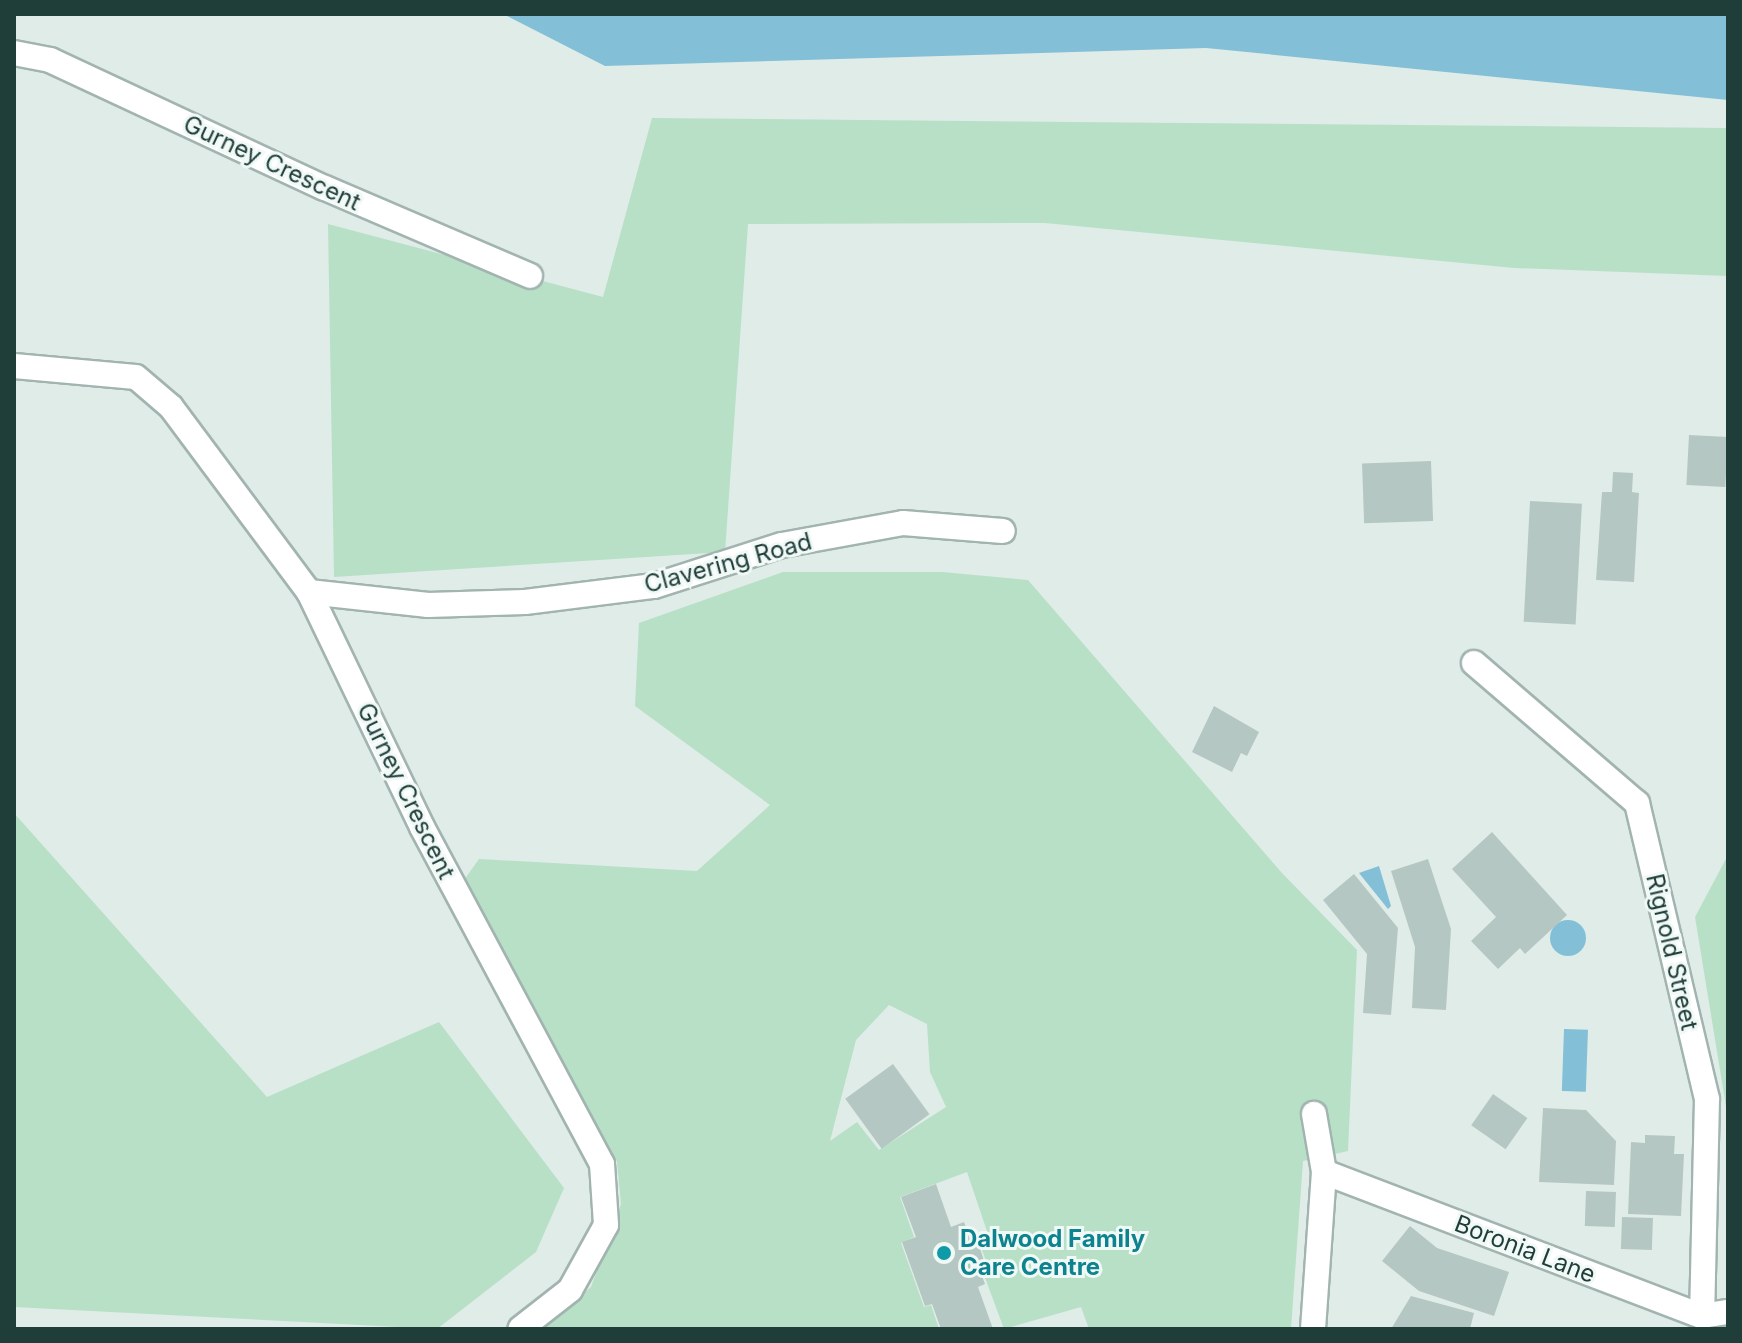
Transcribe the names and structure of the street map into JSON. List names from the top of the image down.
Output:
{
  "streets": {
    "street": [
      "Gurney Crescent",
      "Clavering Road",
      "Rignold Street",
      "Boronia Lane"
    ]
  },
  "crossings": [
    ["Gurney Crescent", "Clavering Road"],
    ["Rignold Street", "Boronia Lane"]
  ],
  "places": ["Dalwood Family Care Centre"]
}
